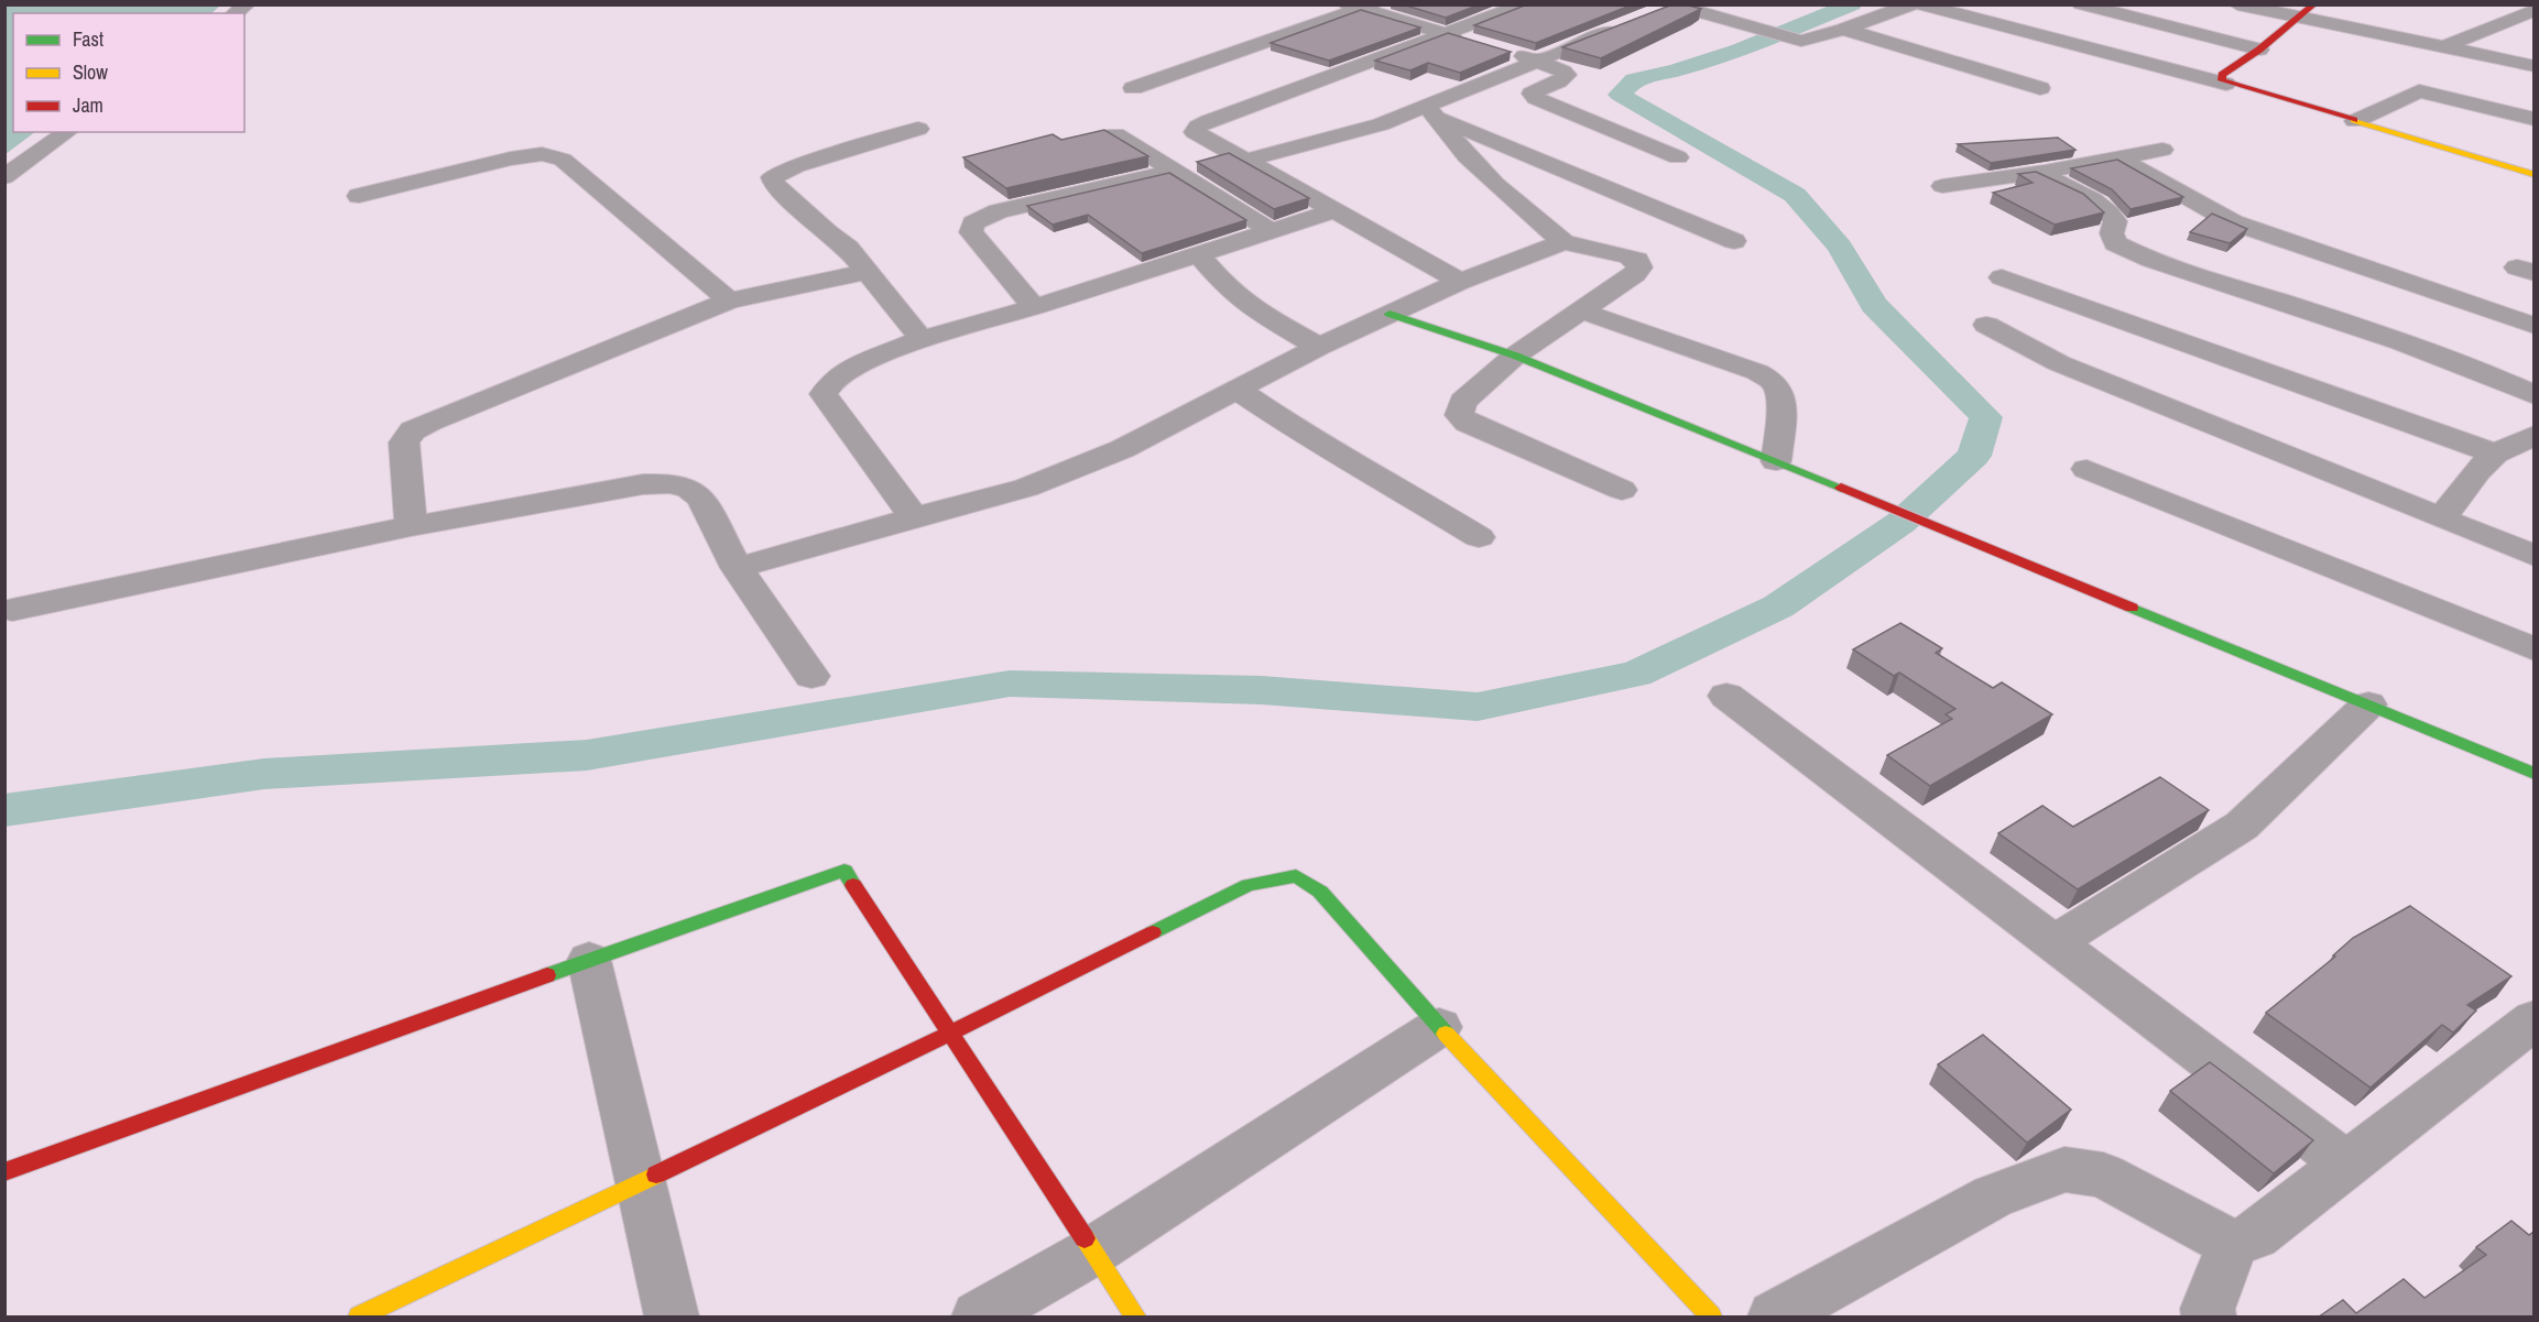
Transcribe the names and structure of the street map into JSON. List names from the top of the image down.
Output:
{
  "legend": ["Fast", "Slow", "Jam"]
}
